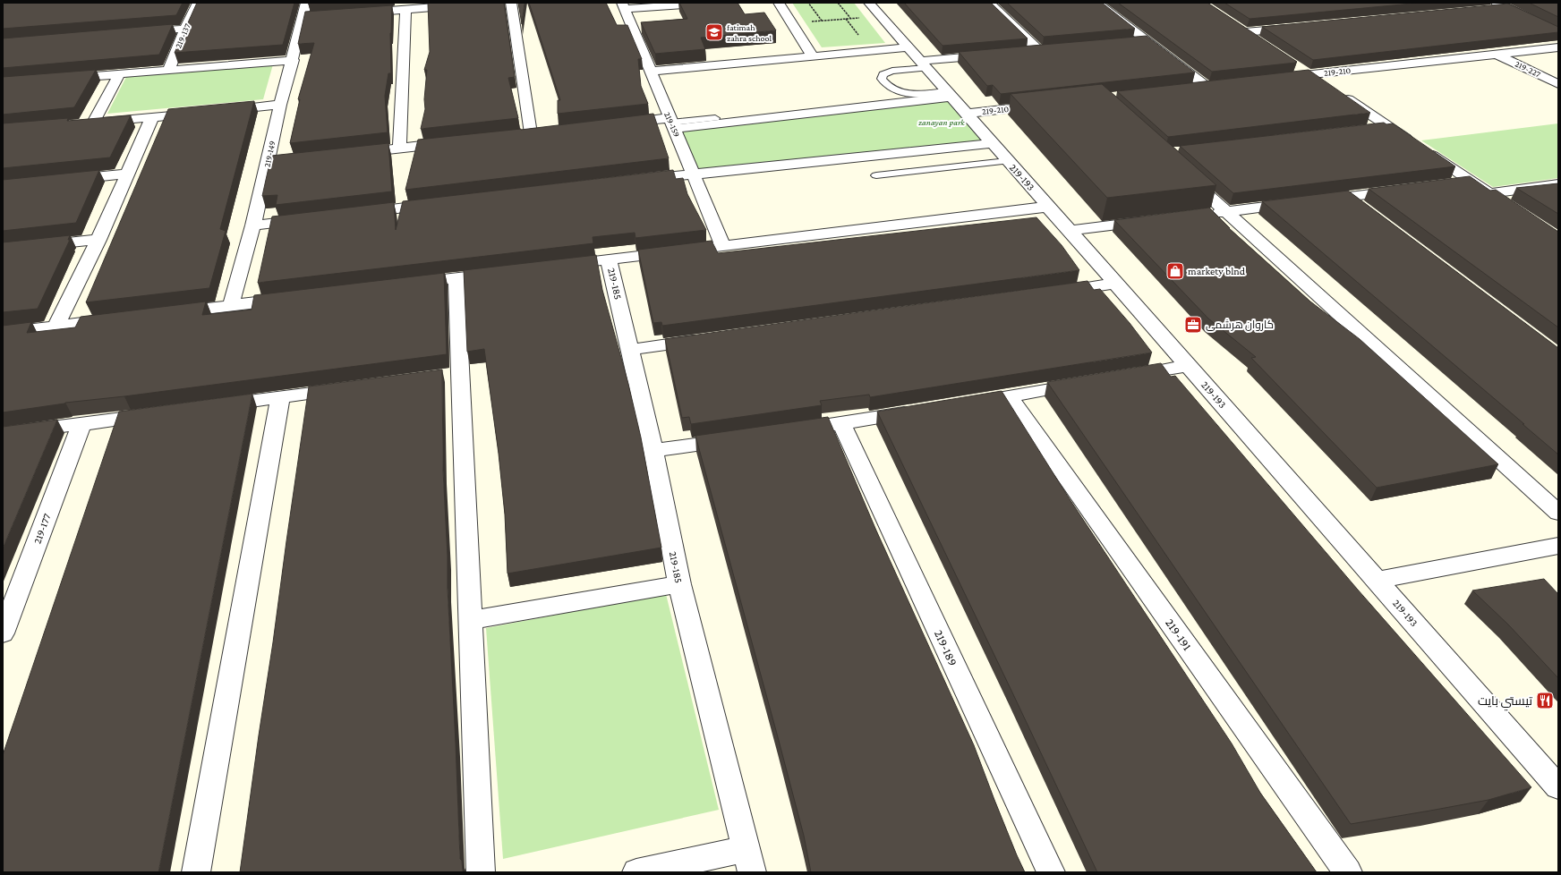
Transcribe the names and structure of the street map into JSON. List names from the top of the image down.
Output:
{
  "streets": {
    "street": [
      "219-137",
      "219-227",
      "219-210",
      "219-159",
      "219-149",
      "219-193",
      "219-185",
      "219-177",
      "219-191",
      "219-189"
    ]
  },
  "crossings": [
    ["219-227", "219-210"],
    ["219-210", "219-193"]
  ],
  "parks": ["zanayan park"],
  "places": {
    "school or university": ["fatimah zahra school"],
    "shop": ["markety blnd"],
    "office": ["كاروان هرشمی"],
    "restaurant": ["تيستي بايت"]
  }
}
